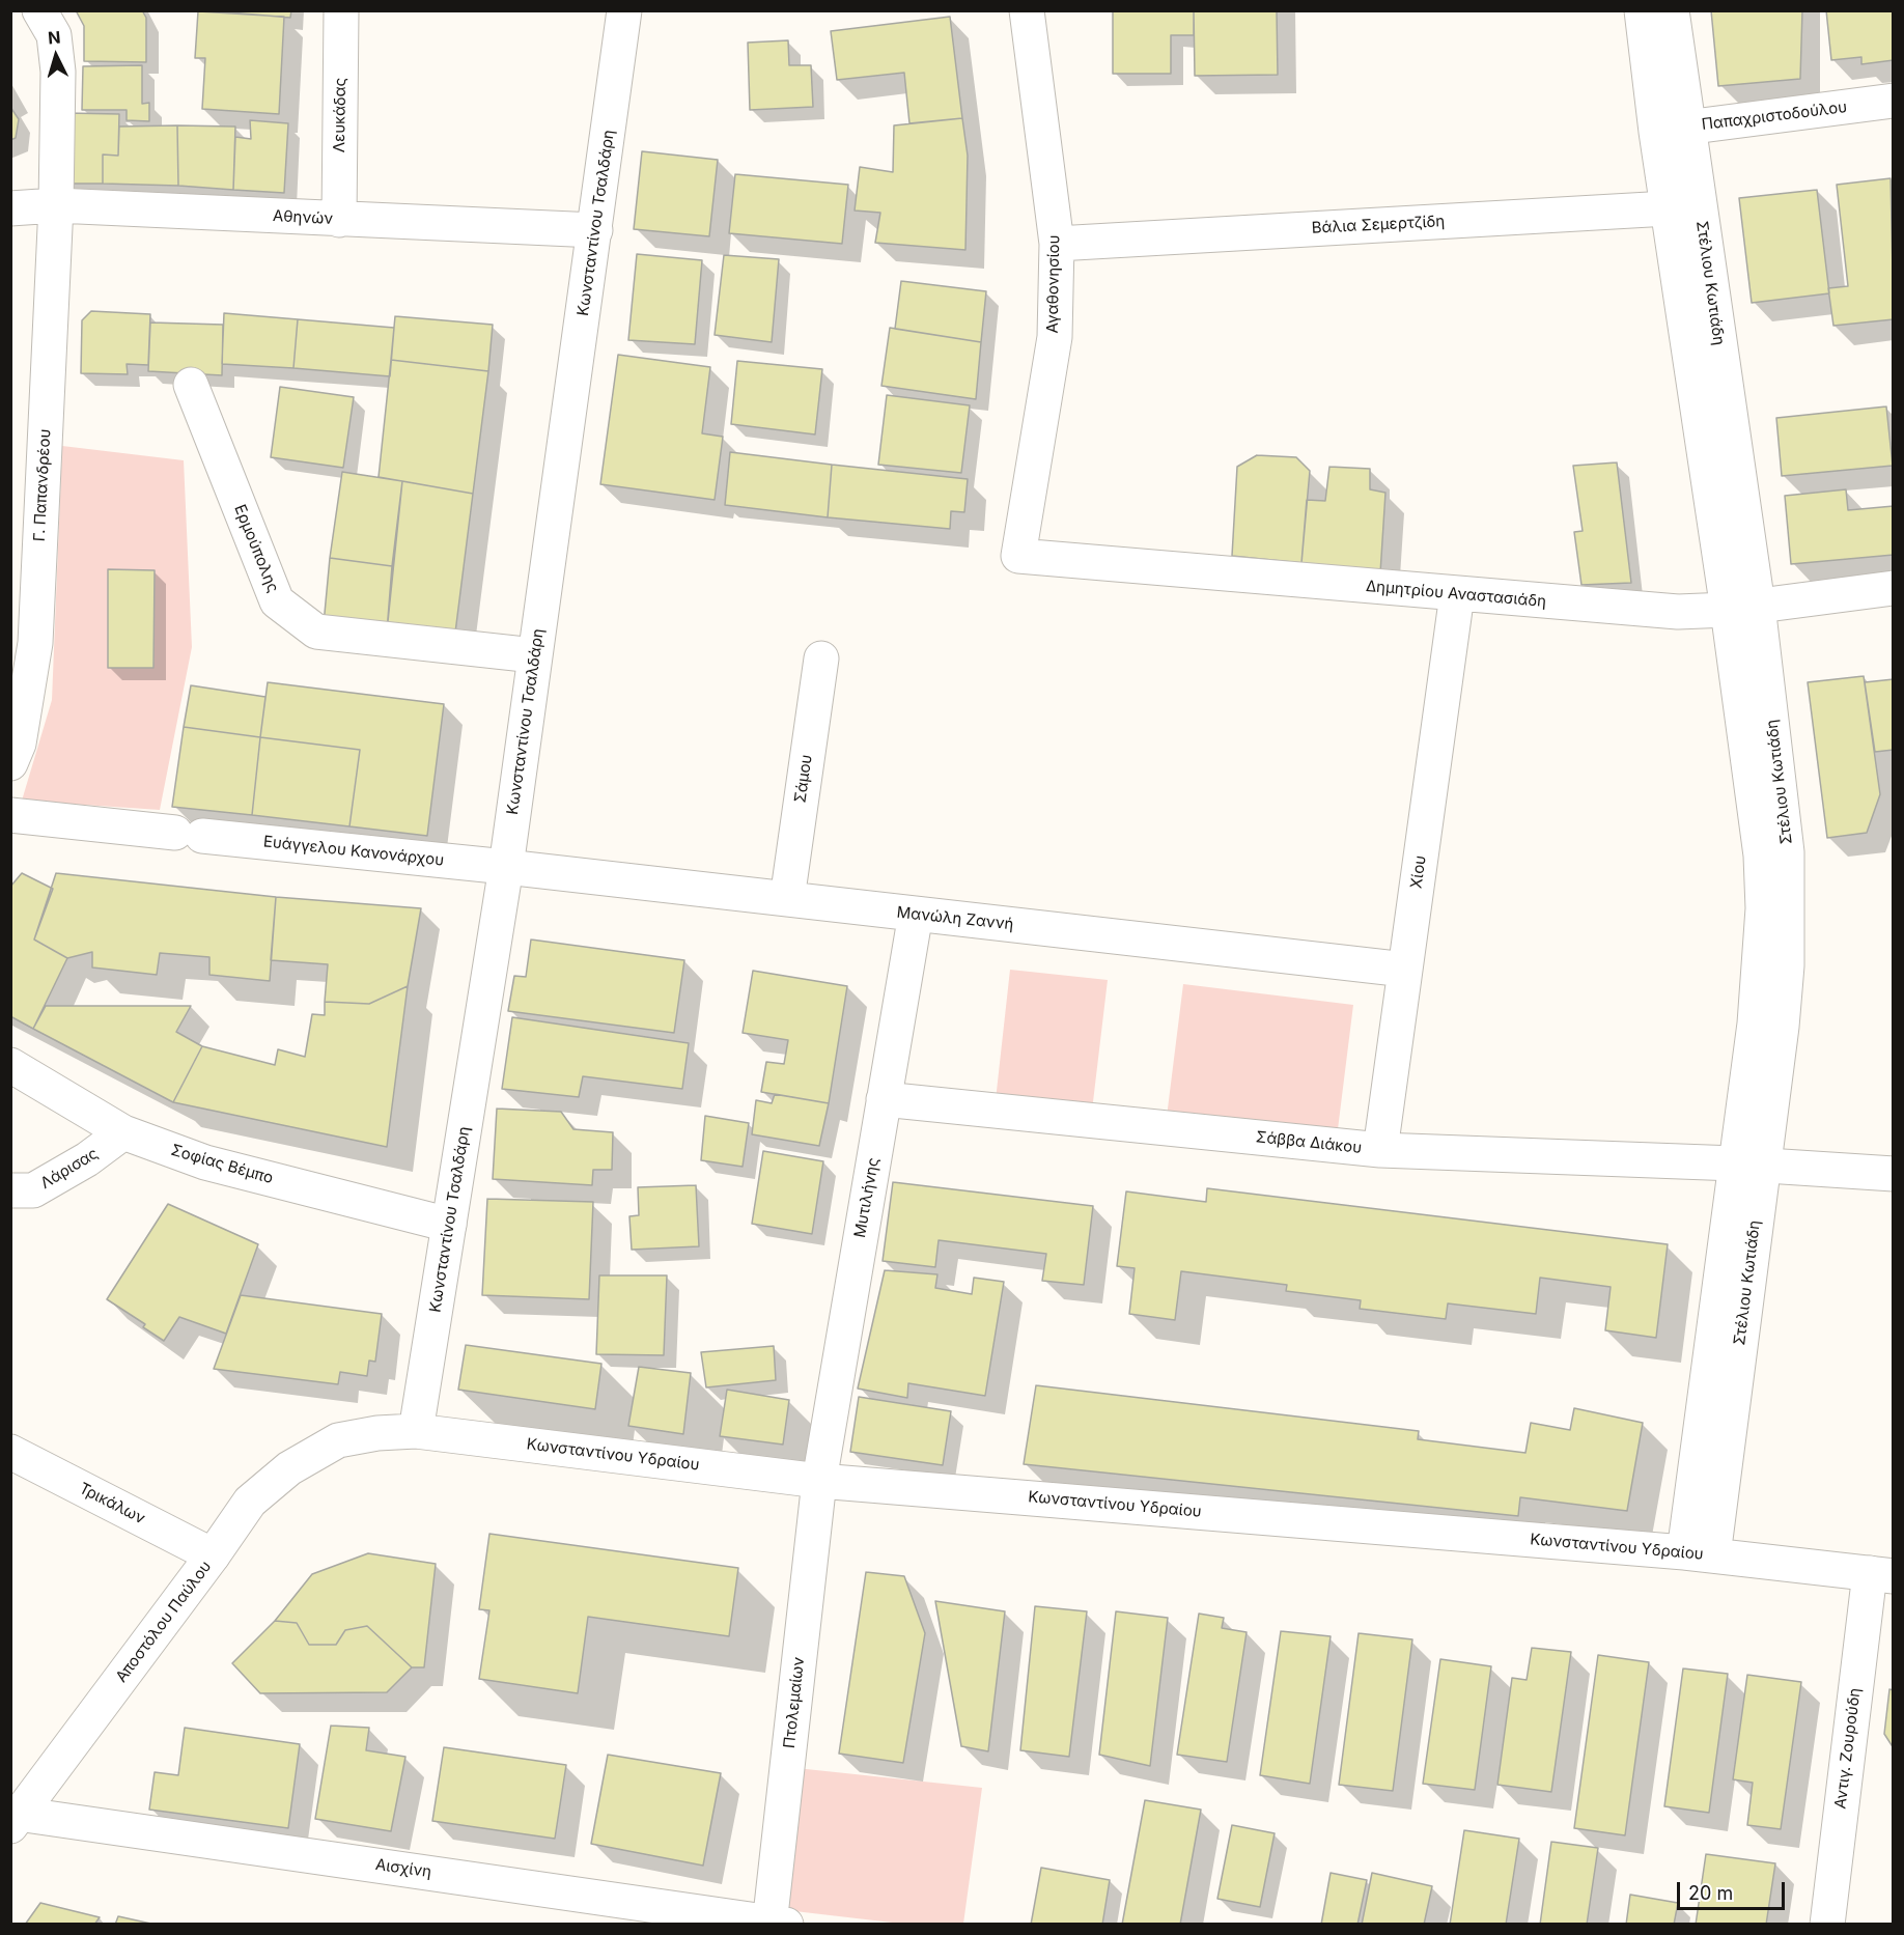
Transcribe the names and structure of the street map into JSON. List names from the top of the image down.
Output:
{
  "streets": {
    "street": [
      "Λευκάδας",
      "Παπαχριστοδούλου",
      "Αθηνών",
      "Κωνσταντίνου Τσαλδάρη",
      "Βάλια Σεμερτζίδη",
      "Στέλιου Κωτιάδη",
      "Αγαθονησίου",
      "Γ. Παπανδρέου",
      "Ερμούπολης",
      "Δημητρίου Αναστασιάδη",
      "Σάμου",
      "Ευάγγελου Κανονάρχου",
      "Χίου",
      "Μανώλη Ζαννή",
      "Σάββα Διάκου",
      "Σοφίας Βέμπο",
      "Λάρισας",
      "Μυτιλήνης",
      "Κωνσταντίνου Υδραίου",
      "Τρικάλων",
      "Αποστόλου Παύλου",
      "Πτολεμαίων",
      "Αντιγ. Ζουρούδη",
      "Αισχίνη"
    ]
  },
  "crossings": [
    ["Λευκάδας", "Αθηνών"],
    ["Παπαχριστοδούλου", "Στέλιου Κωτιάδη"],
    ["Αθηνών", "Κωνσταντίνου Τσαλδάρη"],
    ["Αθηνών", "Γ. Παπανδρέου"],
    ["Κωνσταντίνου Τσαλδάρη", "Ερμούπολης"],
    ["Κωνσταντίνου Τσαλδάρη", "Ευάγγελου Κανονάρχου"],
    ["Κωνσταντίνου Τσαλδάρη", "Μανώλη Ζαννή"],
    ["Κωνσταντίνου Τσαλδάρη", "Σοφίας Βέμπο"],
    ["Κωνσταντίνου Τσαλδάρη", "Κωνσταντίνου Υδραίου"],
    ["Βάλια Σεμερτζίδη", "Στέλιου Κωτιάδη"],
    ["Βάλια Σεμερτζίδη", "Αγαθονησίου"],
    ["Στέλιου Κωτιάδη", "Δημητρίου Αναστασιάδη"],
    ["Στέλιου Κωτιάδη", "Σάββα Διάκου"],
    ["Στέλιου Κωτιάδη", "Κωνσταντίνου Υδραίου"],
    ["Αγαθονησίου", "Δημητρίου Αναστασιάδη"],
    ["Δημητρίου Αναστασιάδη", "Χίου"],
    ["Σάμου", "Μανώλη Ζαννή"],
    ["Ευάγγελου Κανονάρχου", "Μανώλη Ζαννή"],
    ["Χίου", "Μανώλη Ζαννή"],
    ["Χίου", "Σάββα Διάκου"],
    ["Μανώλη Ζαννή", "Μυτιλήνης"],
    ["Σάββα Διάκου", "Μυτιλήνης"],
    ["Σοφίας Βέμπο", "Λάρισας"],
    ["Μυτιλήνης", "Κωνσταντίνου Υδραίου"],
    ["Μυτιλήνης", "Πτολεμαίων"],
    ["Κωνσταντίνου Υδραίου", "Αποστόλου Παύλου"],
    ["Κωνσταντίνου Υδραίου", "Πτολεμαίων"],
    ["Κωνσταντίνου Υδραίου", "Αντιγ. Ζουρούδη"],
    ["Τρικάλων", "Αποστόλου Παύλου"],
    ["Αποστόλου Παύλου", "Αισχίνη"],
    ["Πτολεμαίων", "Αισχίνη"]
  ],
  "scale_bar": "20 m",
  "north": "top"
}
